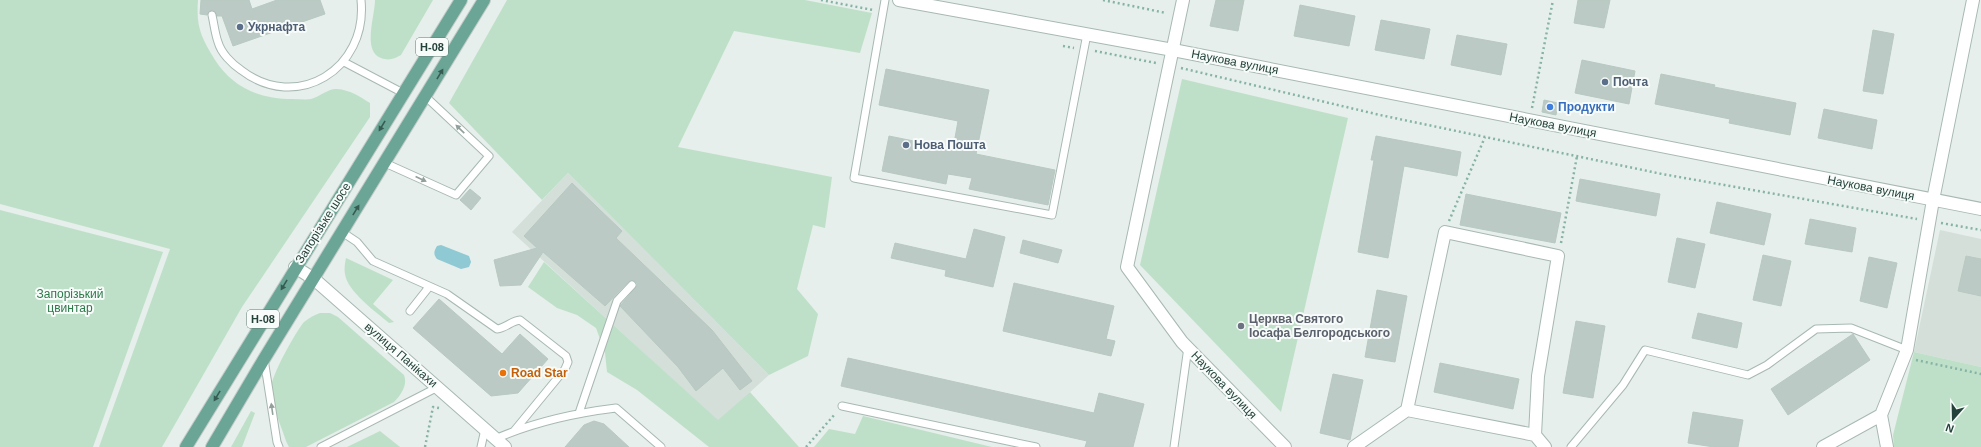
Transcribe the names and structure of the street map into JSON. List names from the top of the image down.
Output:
{
  "streets": {
    "main road": ["Н-08", "Запорізьке шосе"],
    "street": ["Наукова вулиця", "вулиця Панікахи"]
  },
  "crossings": [
    ["Запорізьке шосе", "вулиця Панікахи"]
  ],
  "parks": ["Запорізький цвинтар"],
  "places": [
    "Укрнафта",
    "Почта",
    "Продукти",
    "Нова Пошта",
    "Церква Святого Іосафа Белгородського",
    "Road Star"
  ],
  "north": "bottom"
}
